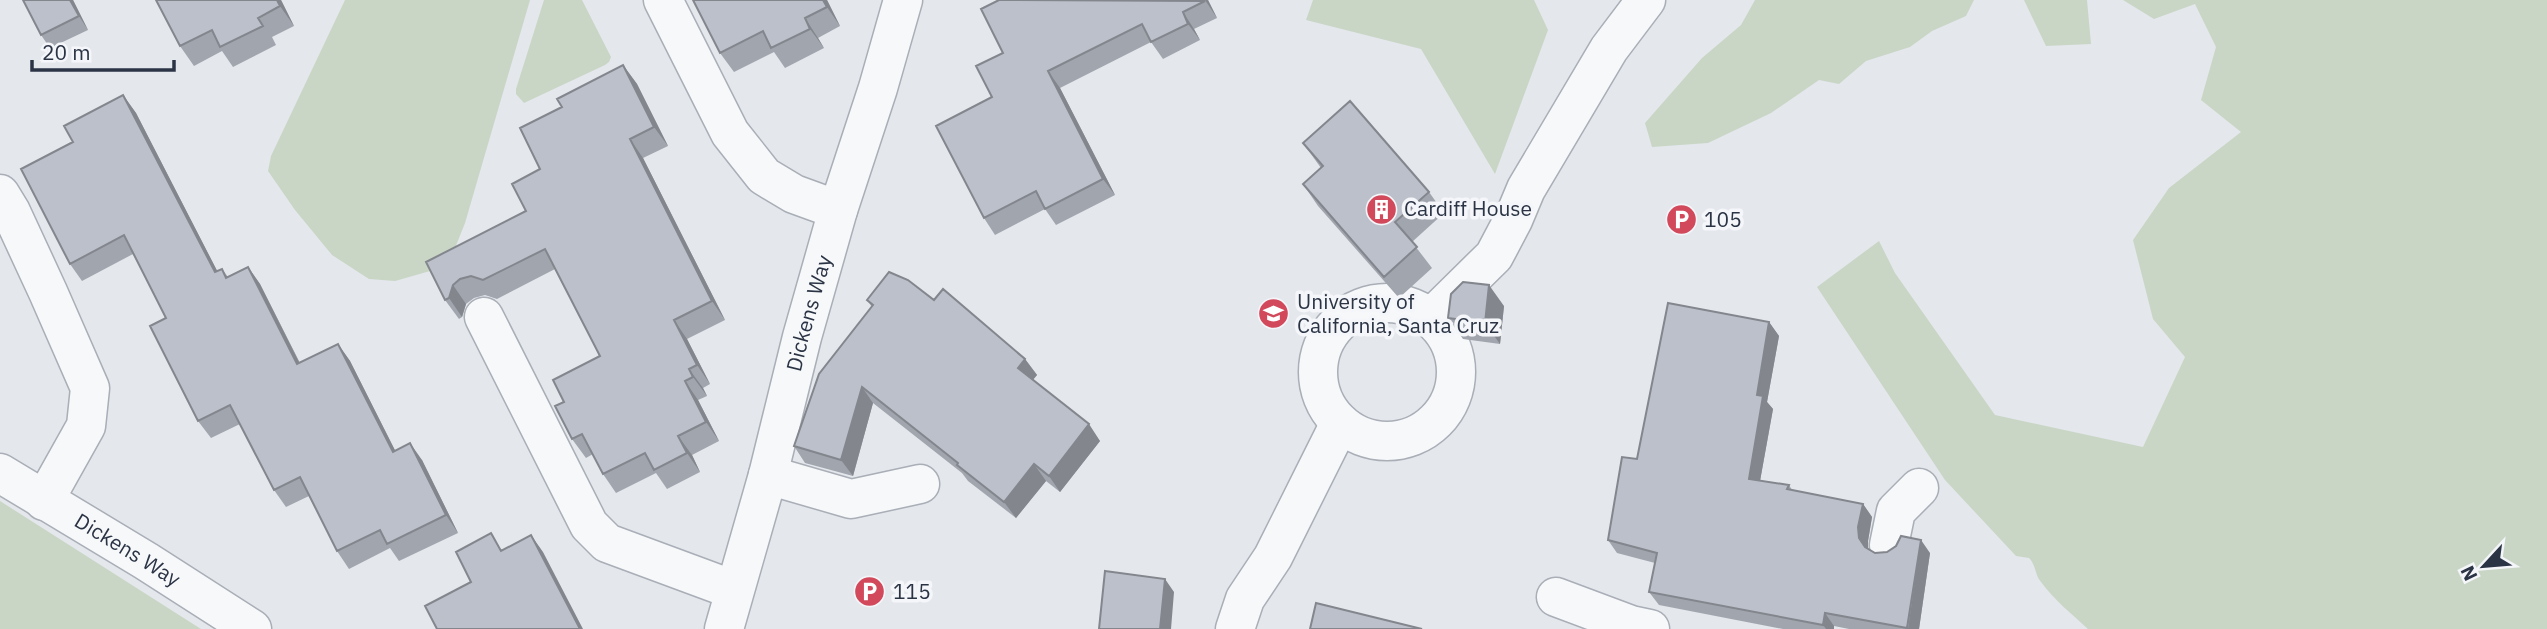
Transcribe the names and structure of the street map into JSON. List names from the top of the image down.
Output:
{
  "streets": {
    "street": ["Dickens Way"]
  },
  "places": {
    "building": ["Cardiff House"],
    "parking": ["105", "115"],
    "school or university": ["University of California, Santa Cruz"]
  },
  "scale_bar": "20 m",
  "north": "bottom left"
}
